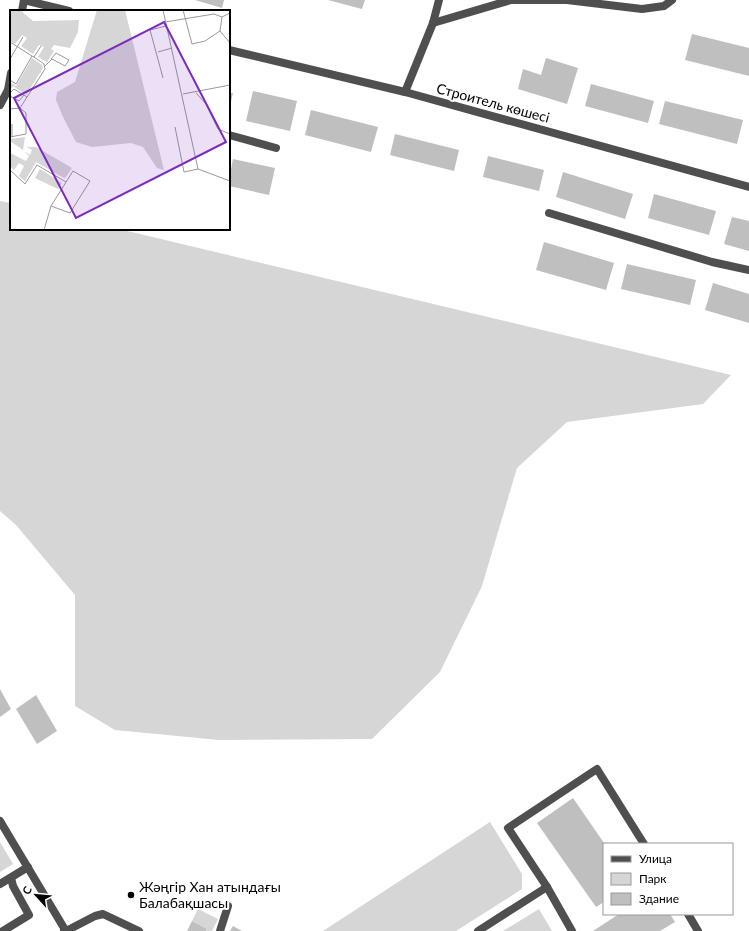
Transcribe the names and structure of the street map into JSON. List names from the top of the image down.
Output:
{
  "streets": {
    "street": ["Строитель көшесі"]
  },
  "places": ["Жәңгір Хан атындағы Балабақшасы"],
  "legend": ["Улица", "Парк", "Здание"],
  "north": "top left"
}
